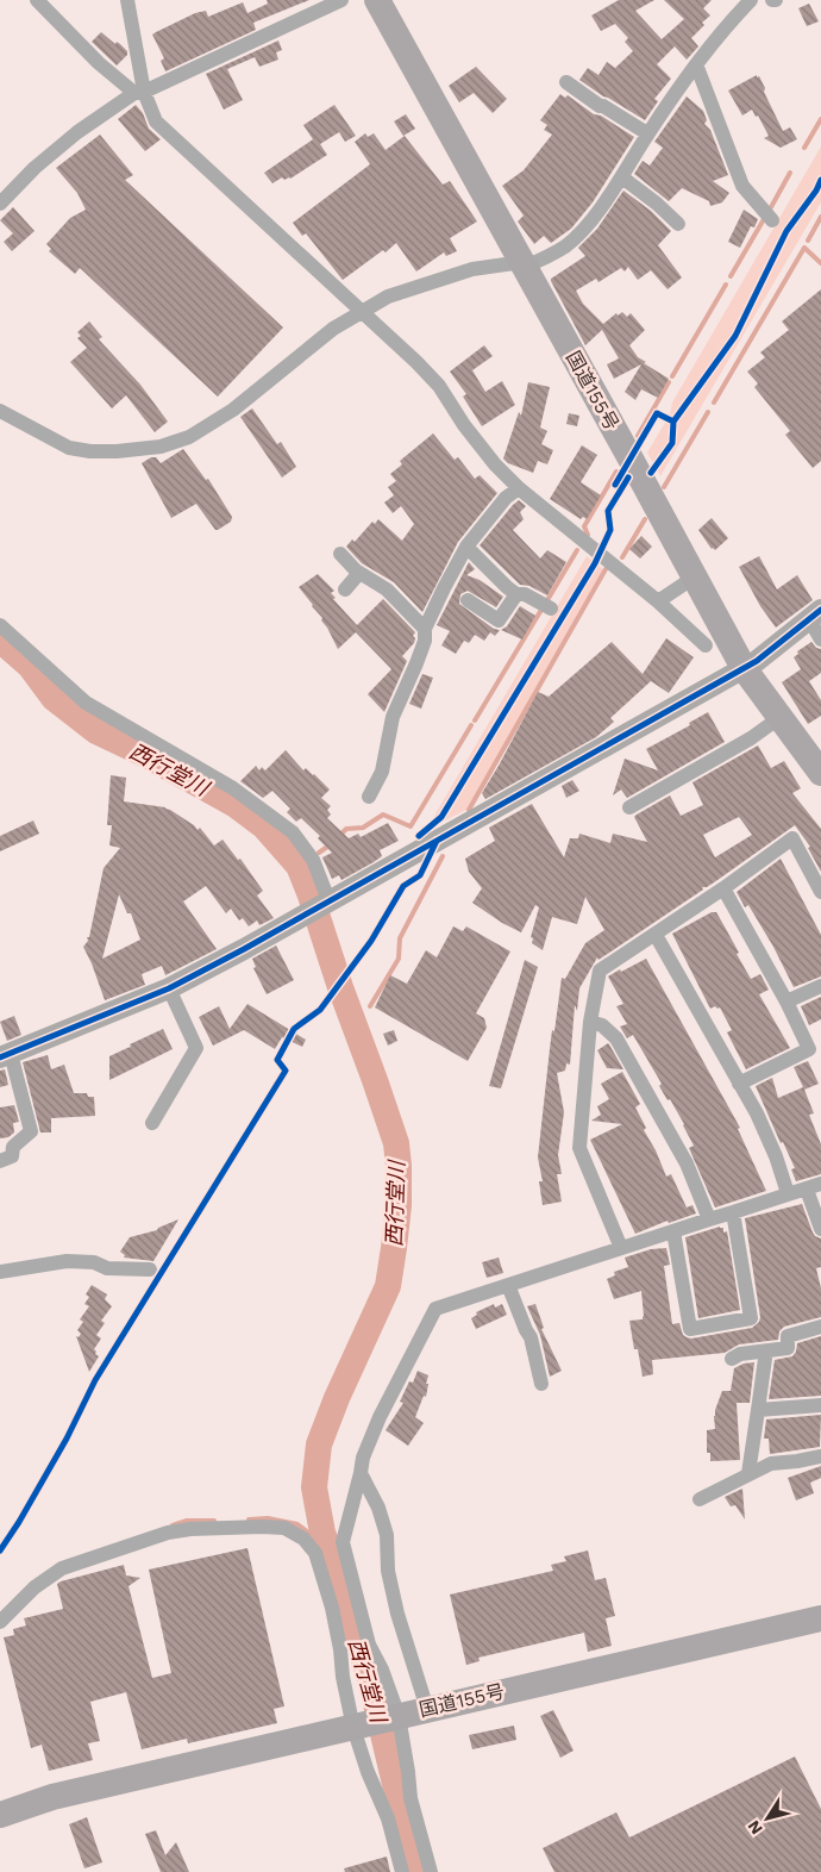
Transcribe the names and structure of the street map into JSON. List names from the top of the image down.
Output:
{
  "streets": {
    "highway": ["国道155号"]
  },
  "water": ["西行堂川"],
  "north": "bottom left"
}
